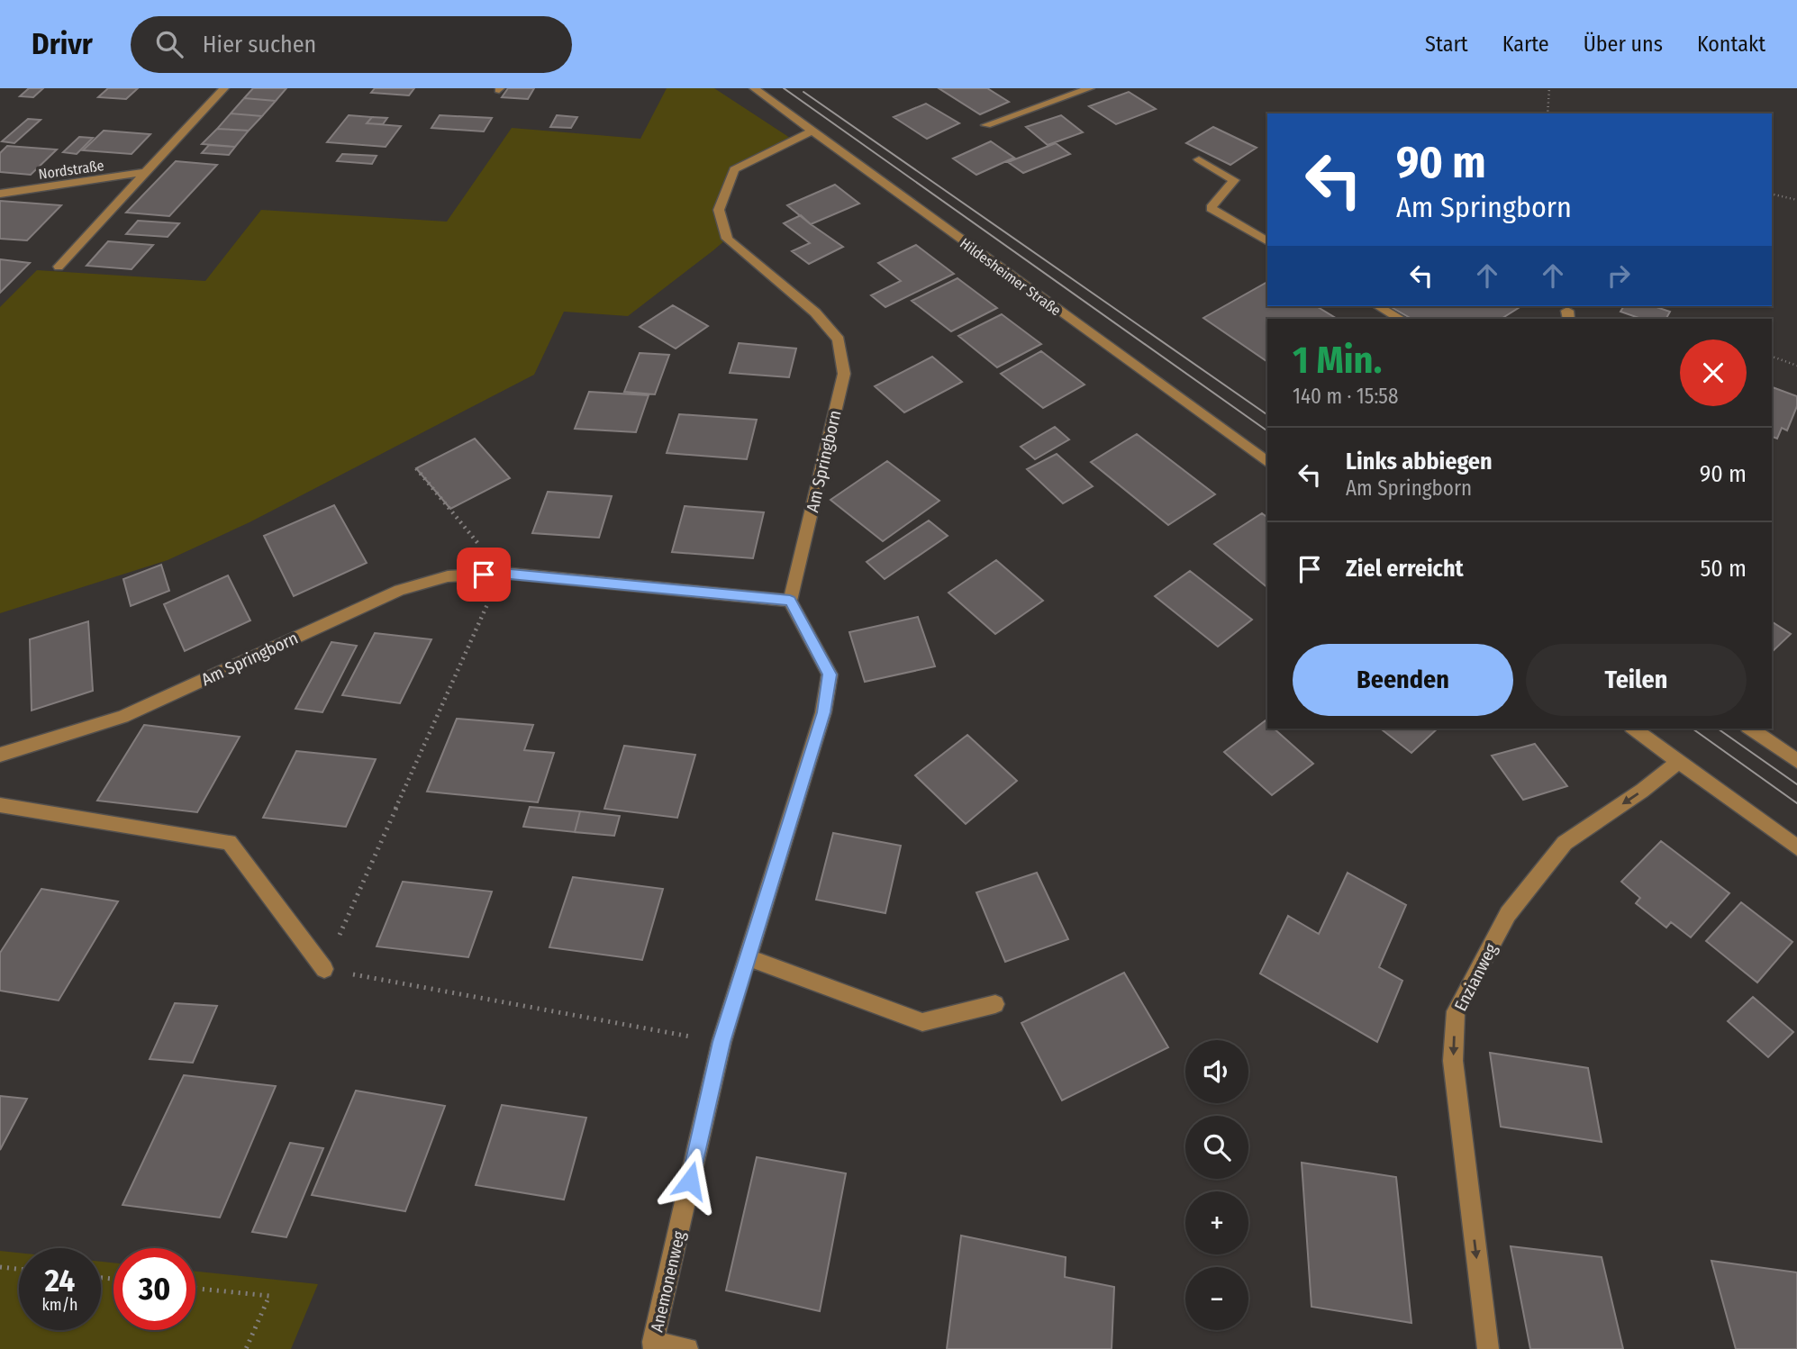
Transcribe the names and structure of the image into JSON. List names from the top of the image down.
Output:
{
  "streets": {
    "street": [
      "Nordstraße",
      "Hildesheimer Straße",
      "Am Springborn",
      "Enzianweg",
      "Anemonenweg"
    ]
  },
  "crossings": [
    ["Hildesheimer Straße", "Am Springborn"],
    ["Am Springborn", "Anemonenweg"]
  ],
  "one_way": ["Enzianweg"],
  "page": {
    "header": "Drivr",
    "search": "Hier suchen",
    "nav": [
      "Start",
      "Karte",
      "Über uns",
      "Kontakt"
    ],
    "turn": ["90 m", "Am Springborn"],
    "heading": ["1 Min.", "140 m · 15:58"],
    "list": [
      {
        "name": "Links abbiegen",
        "note": "Am Springborn",
        "value": "90 m"
      },
      {
        "name": "Ziel erreicht",
        "value": "50 m"
      }
    ],
    "buttons": ["Beenden", "Teilen"],
    "map_buttons": ["+", "−"],
    "speed": "24 km/h",
    "limit": "30"
  }
}
